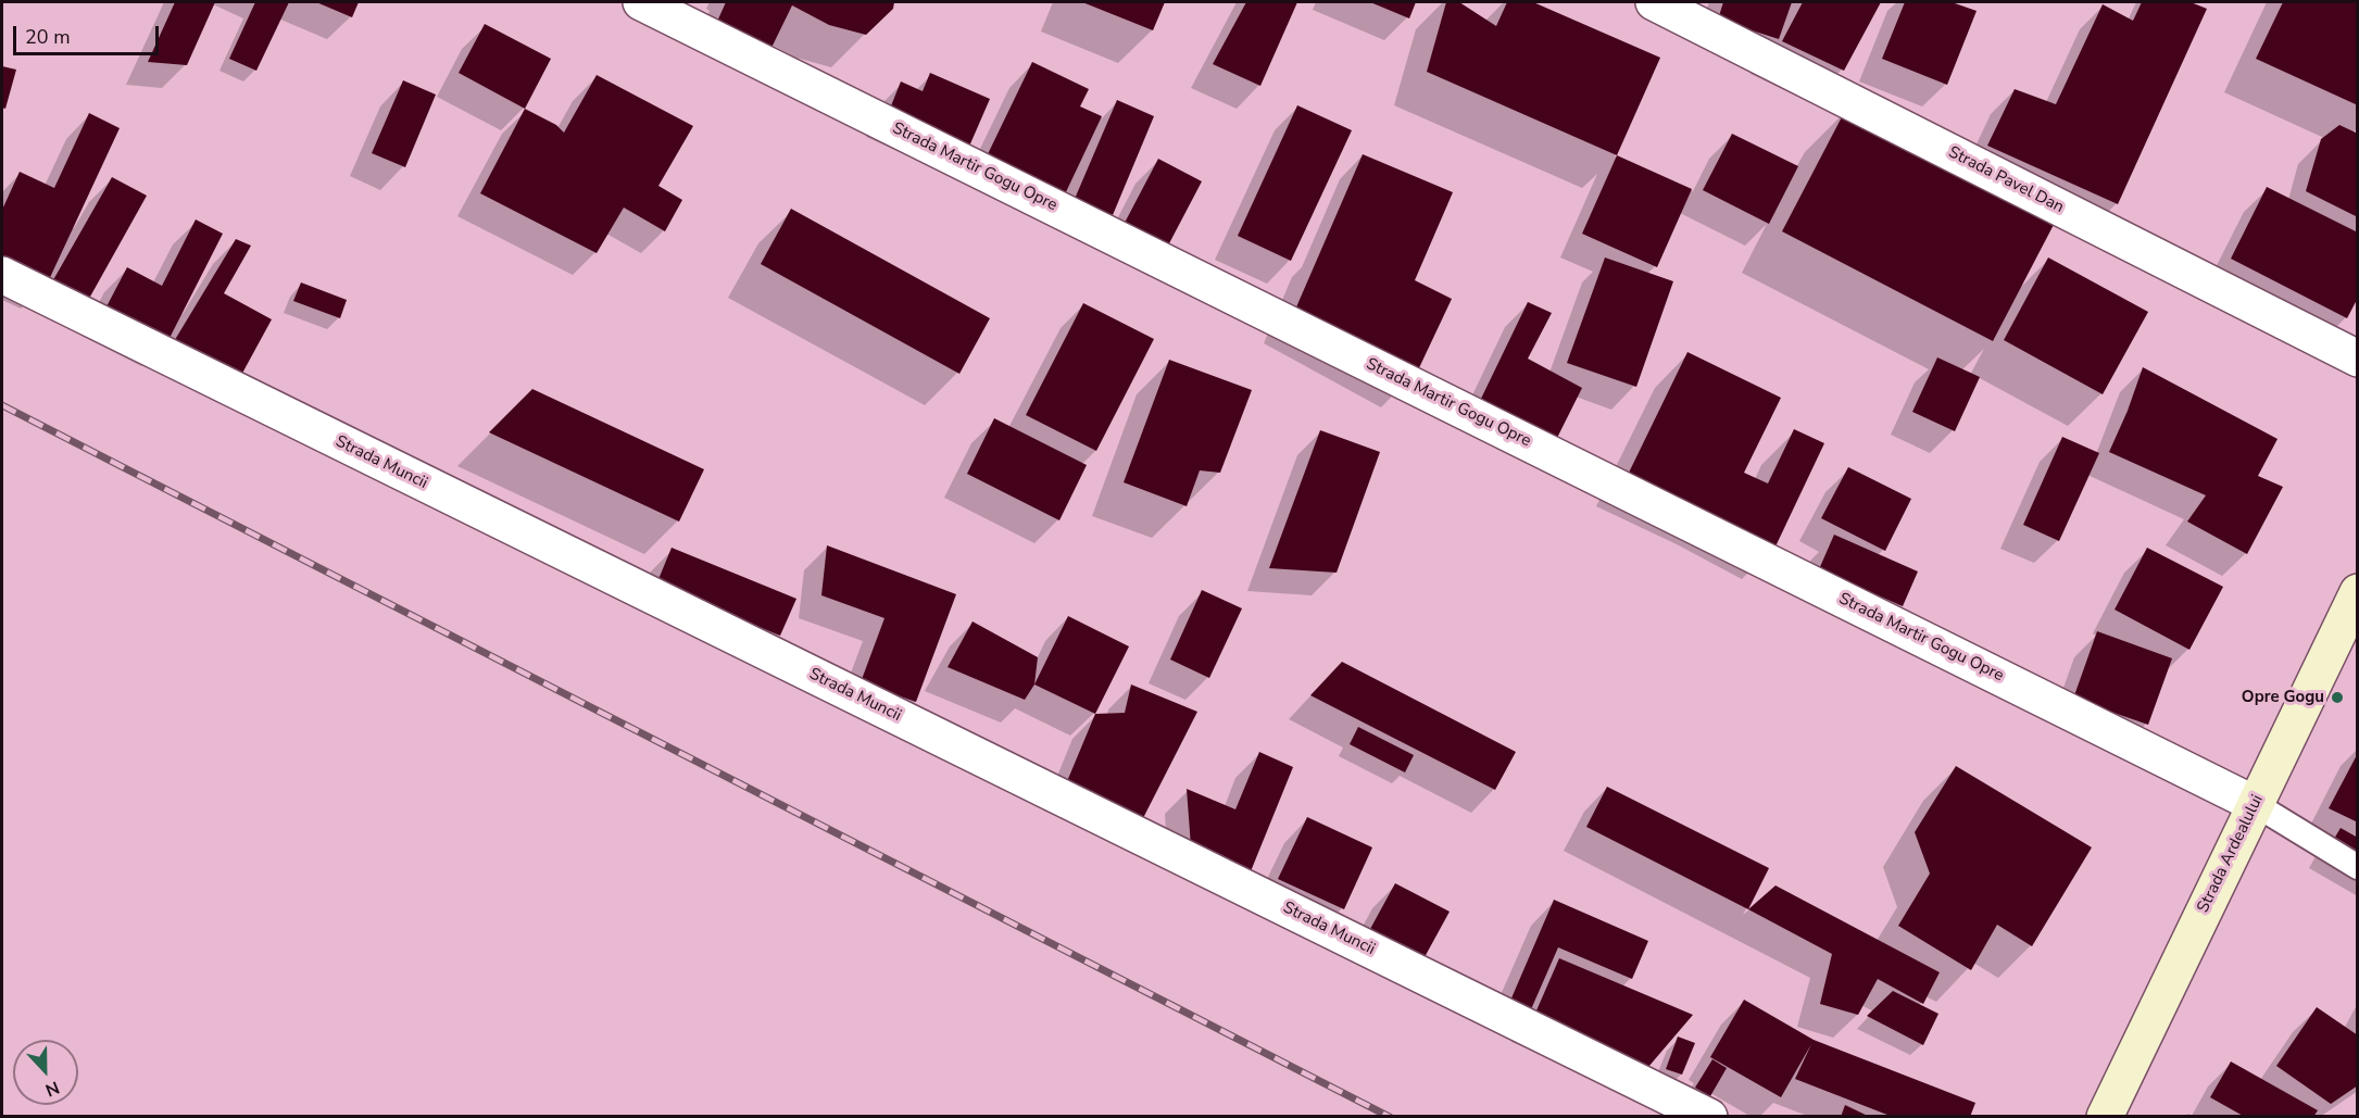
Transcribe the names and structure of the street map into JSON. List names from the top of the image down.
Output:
{
  "streets": {
    "street": [
      "Strada Martir Gogu Opre",
      "Strada Pavel Dan",
      "Strada Muncii",
      "Strada Ardealului"
    ]
  },
  "crossings": [
    ["Strada Martir Gogu Opre", "Strada Ardealului"]
  ],
  "places": ["Opre Gogu"],
  "scale_bar": "20 m",
  "north": "bottom"
}
